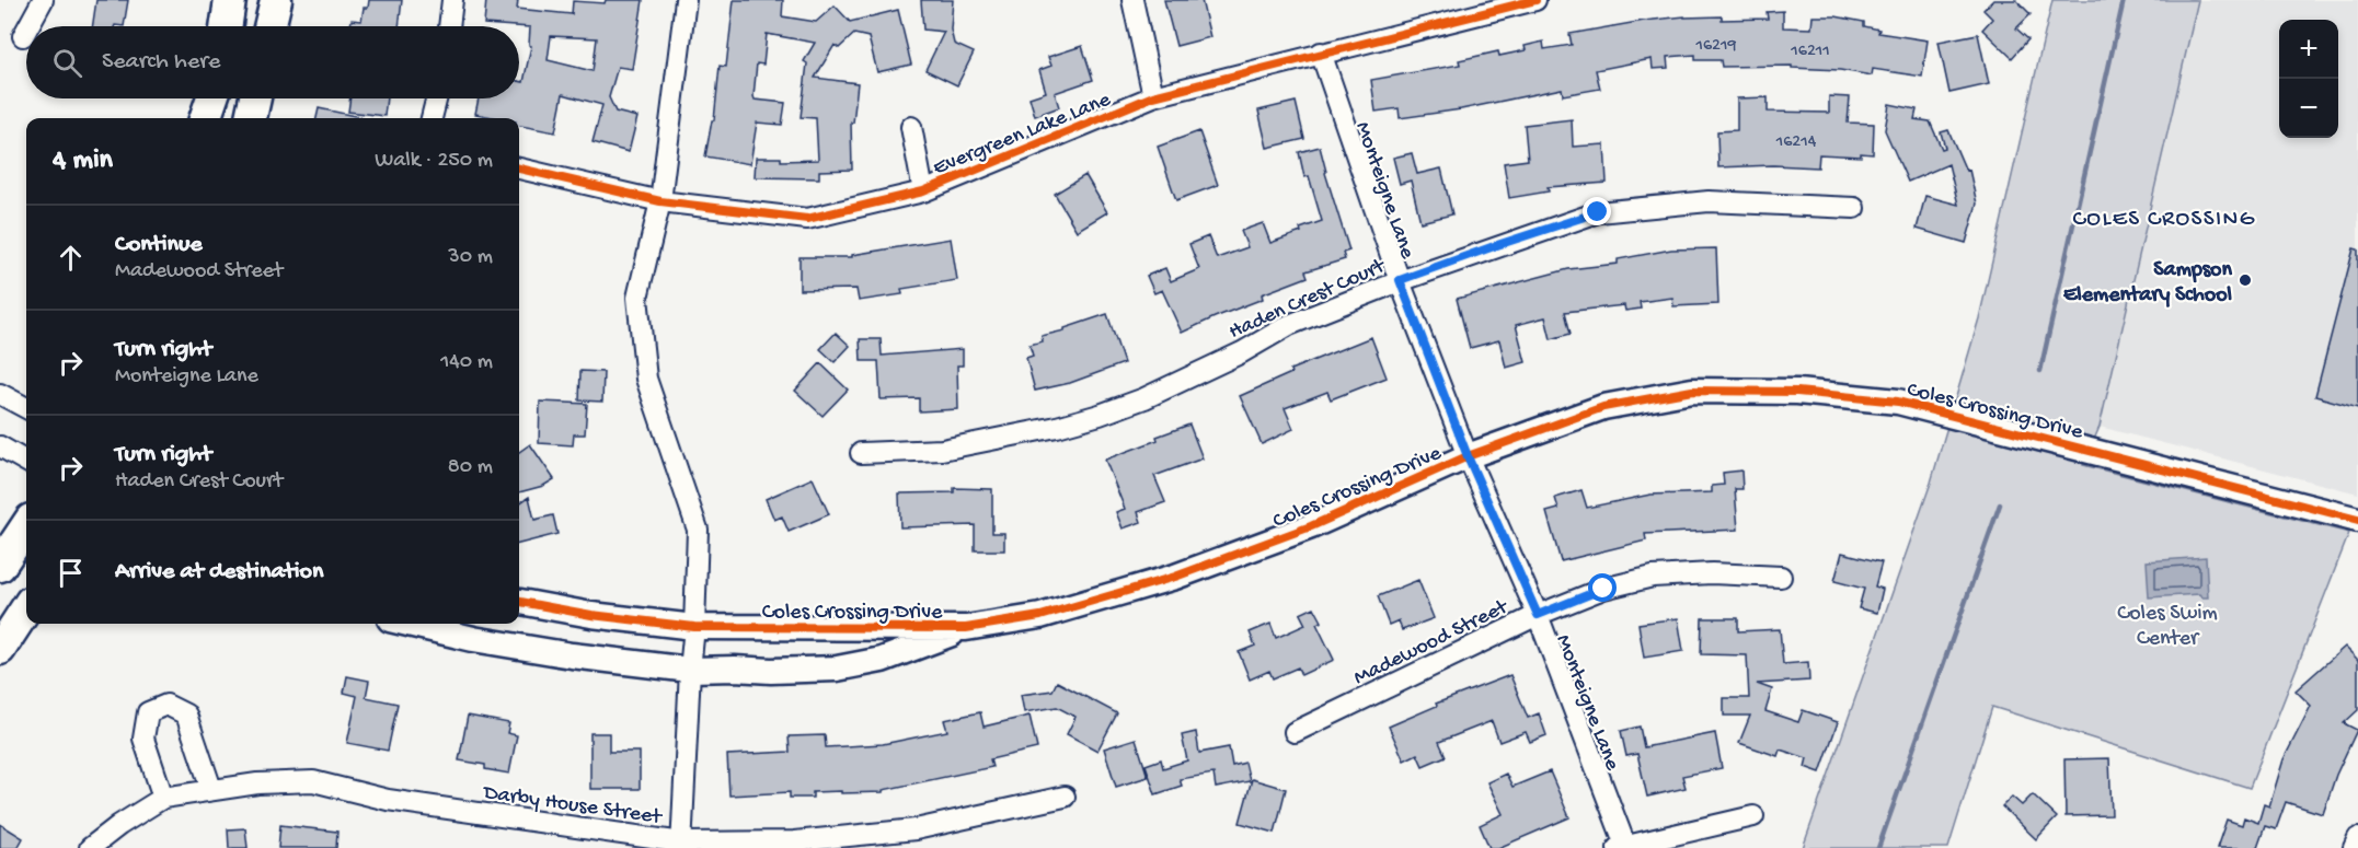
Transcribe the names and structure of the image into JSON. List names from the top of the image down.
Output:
{
  "streets": {
    "street": [
      "Evergreen Lake Lane",
      "Monteigne Lane",
      "Haden Crest Court",
      "Coles Crossing Drive",
      "Madewood Street",
      "Darby House Street"
    ]
  },
  "crossings": [
    ["Evergreen Lake Lane", "Monteigne Lane"],
    ["Monteigne Lane", "Haden Crest Court"],
    ["Monteigne Lane", "Coles Crossing Drive"],
    ["Monteigne Lane", "Madewood Street"]
  ],
  "districts": ["COLES CROSSING"],
  "parks": ["Coles Swim Center"],
  "places": ["Sampson Elementary School"],
  "house_numbers": ["16219", "16211", "16214"],
  "page": {
    "map_buttons": ["+", "−"],
    "search": "Search here",
    "heading": ["4 min", "Walk · 250 m"],
    "list": [
      ["Continue", "Madewood Street", "30 m"],
      ["Turn right", "Monteigne Lane", "140 m"],
      ["Turn right", "Haden Crest Court", "80 m"],
      "Arrive at destination"
    ]
  }
}
